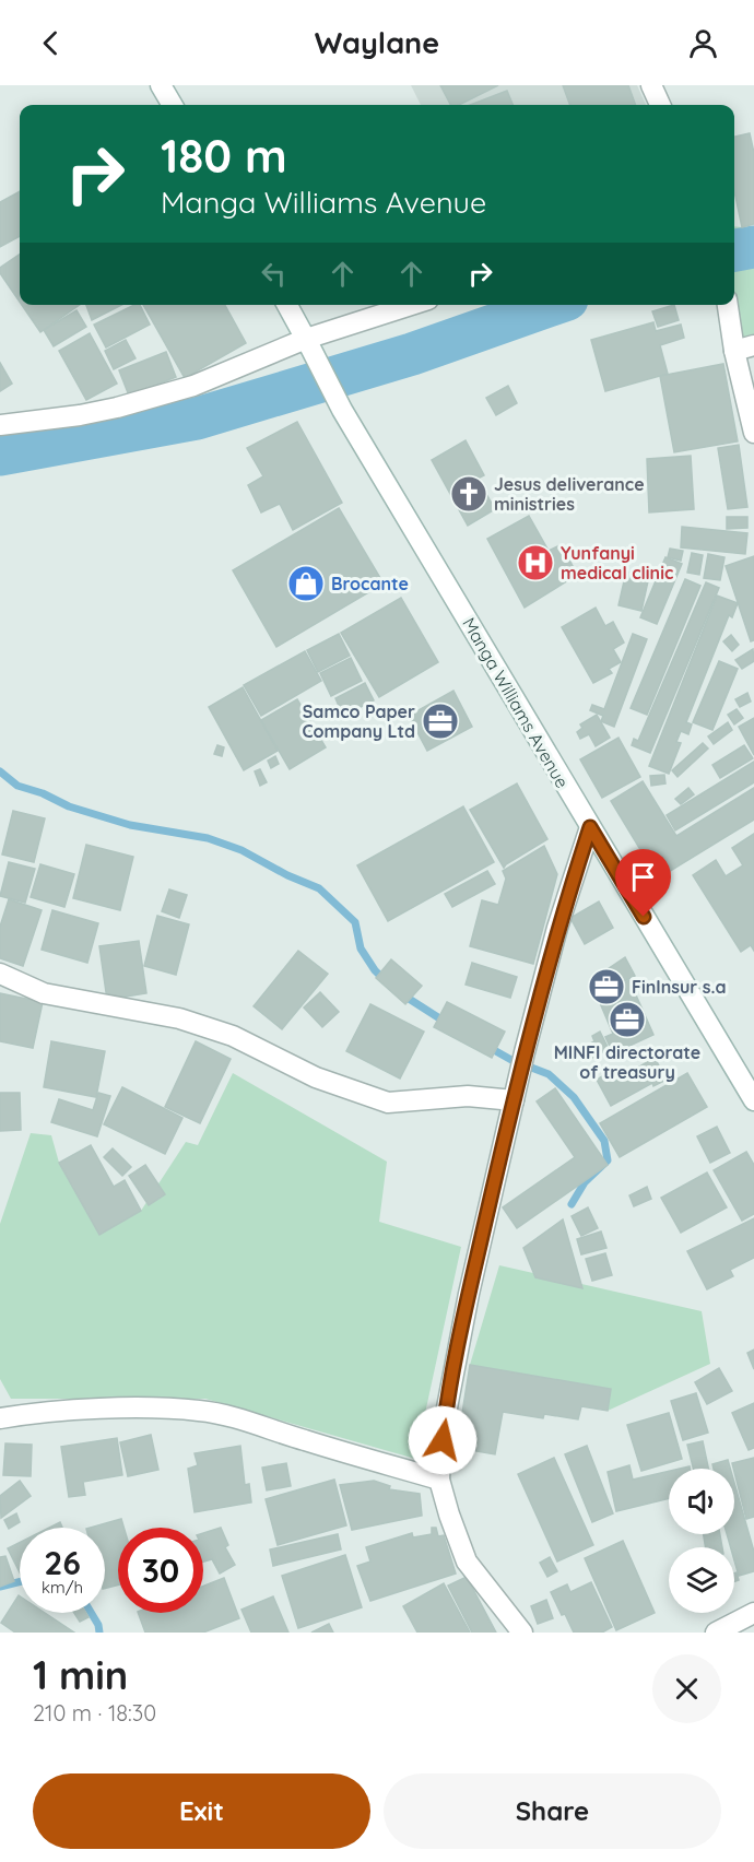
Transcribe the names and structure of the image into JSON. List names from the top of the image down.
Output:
{
  "streets": {
    "street": ["Manga Williams Avenue"]
  },
  "places": {
    "church": ["Jesus deliverance ministries"],
    "hospital": ["Yunfanyi medical clinic"],
    "shop": ["Brocante"],
    "office": ["Samco Paper Company Ltd", "FinInsur s.a", "MINFI directorate of treasury"]
  },
  "page": {
    "header": "Waylane",
    "turn": ["180 m", "Manga Williams Avenue"],
    "speed": "26 km/h",
    "limit": "30",
    "heading": ["1 min", "210 m · 18:30"],
    "buttons": ["Exit", "Share"]
  }
}
